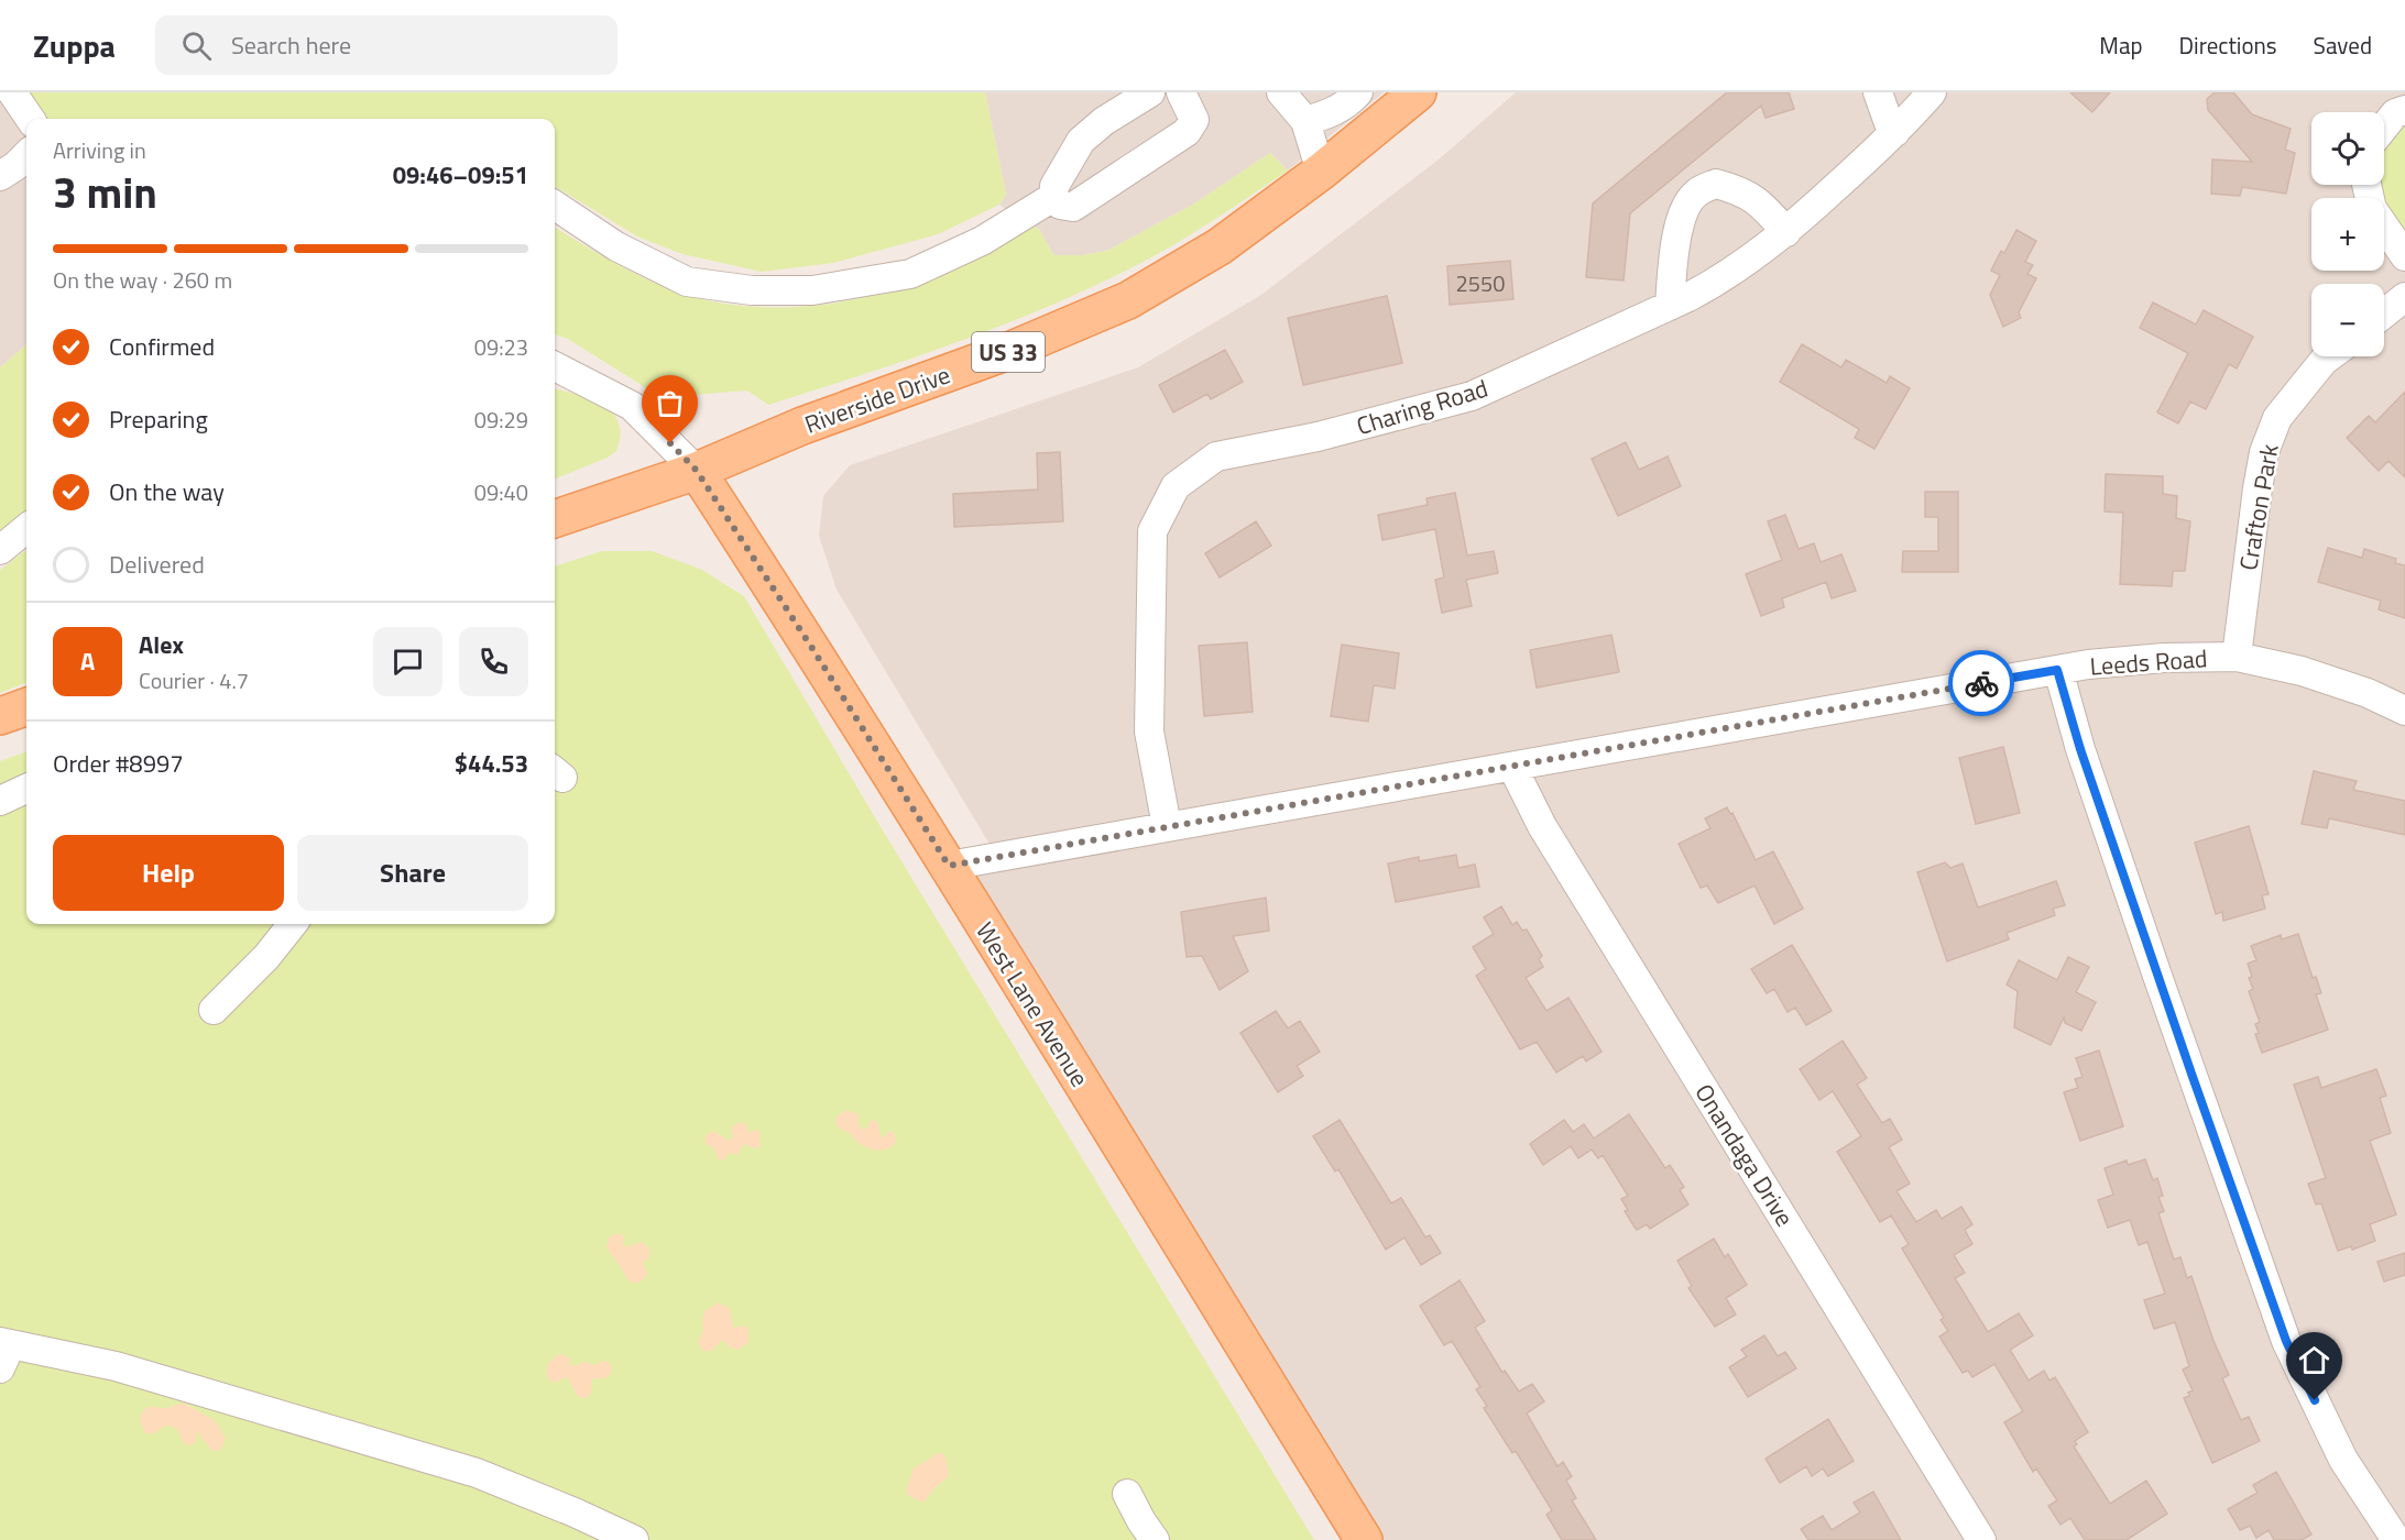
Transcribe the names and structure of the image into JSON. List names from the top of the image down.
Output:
{
  "streets": {
    "main road": ["US 33", "Riverside Drive", "West Lane Avenue"],
    "street": [
      "Charing Road",
      "Crafton Park",
      "Leeds Road",
      "Onandaga Drive"
    ]
  },
  "crossings": [
    ["Riverside Drive", "West Lane Avenue"],
    ["Charing Road", "Leeds Road"],
    ["Crafton Park", "Leeds Road"],
    ["Leeds Road", "West Lane Avenue"],
    ["Leeds Road", "Onandaga Drive"]
  ],
  "house_numbers": ["2550"],
  "page": {
    "header": "Zuppa",
    "search": "Search here",
    "nav": ["Map", "Directions", "Saved"],
    "map_buttons": ["+", "−"],
    "heading": ["3 min", "Arriving in", "09:46–09:51"],
    "panel": [
      "Alex",
      "Courier · 4.7",
      "Order #8997",
      "$44.53"
    ],
    "bar": "On the way · 260 m",
    "list": [
      ["Confirmed", "09:23"],
      ["Preparing", "09:29"],
      ["On the way", "09:40"],
      "Delivered"
    ],
    "round": "A",
    "buttons": ["Help", "Share"]
  }
}
